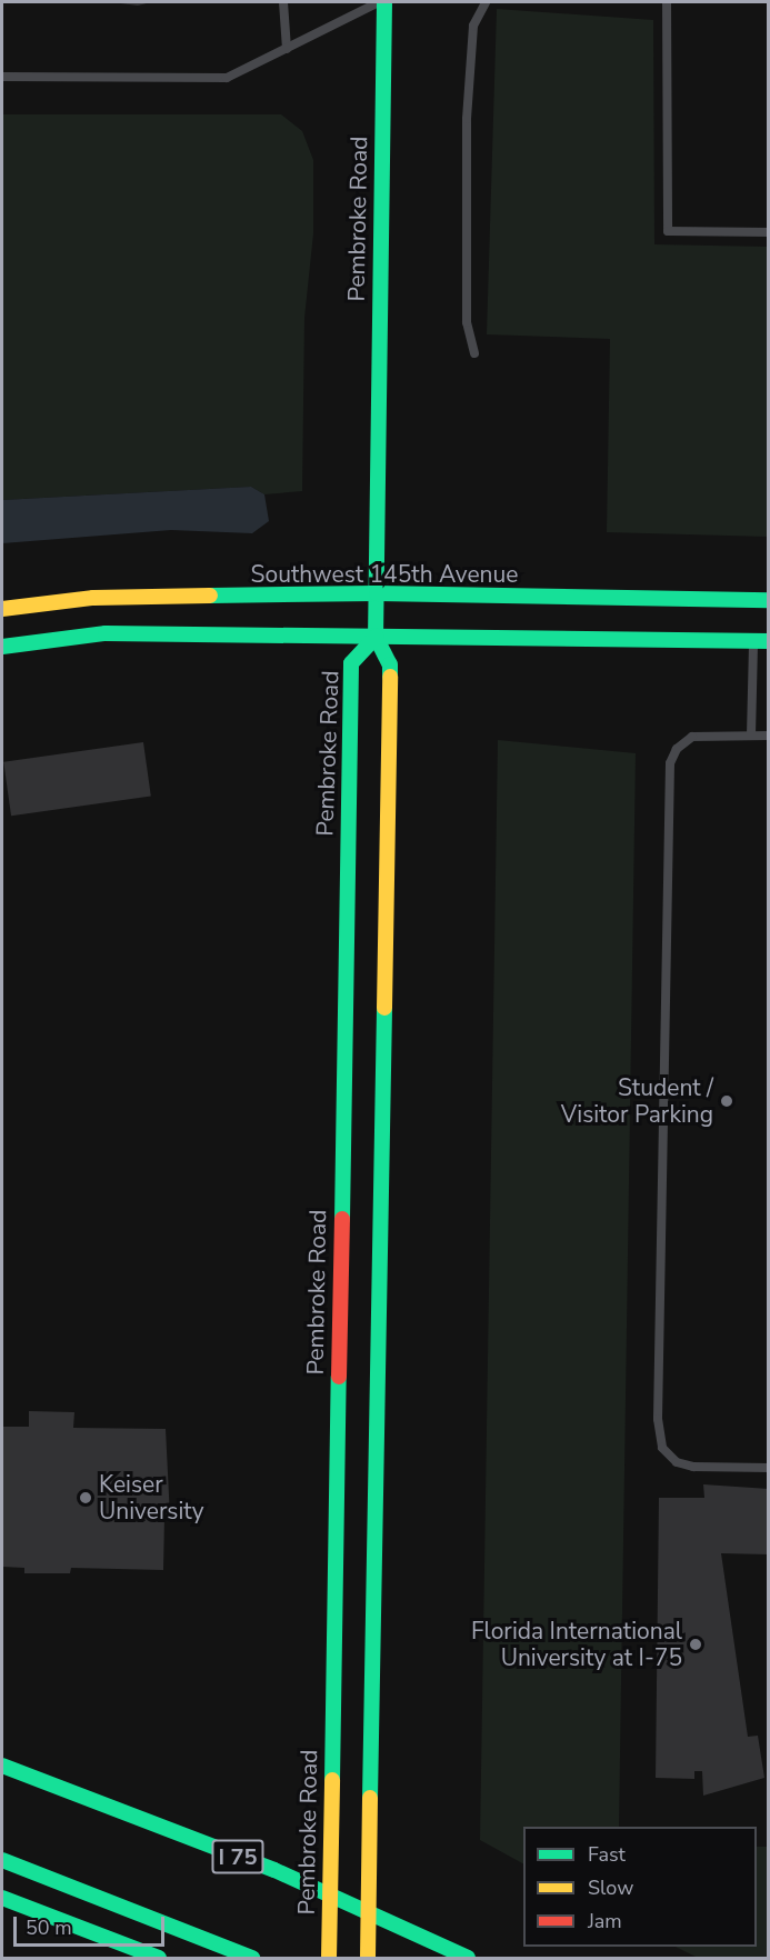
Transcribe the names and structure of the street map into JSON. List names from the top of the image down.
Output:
{
  "streets": {
    "main road": ["Pembroke Road", "Southwest 145th Avenue", "I 75"]
  },
  "crossings": [
    ["Pembroke Road", "Southwest 145th Avenue"]
  ],
  "places": ["Student / Visitor Parking", "Keiser University", "Florida International University at I-75"],
  "legend": ["Fast", "Slow", "Jam"],
  "scale_bar": "50 m"
}
